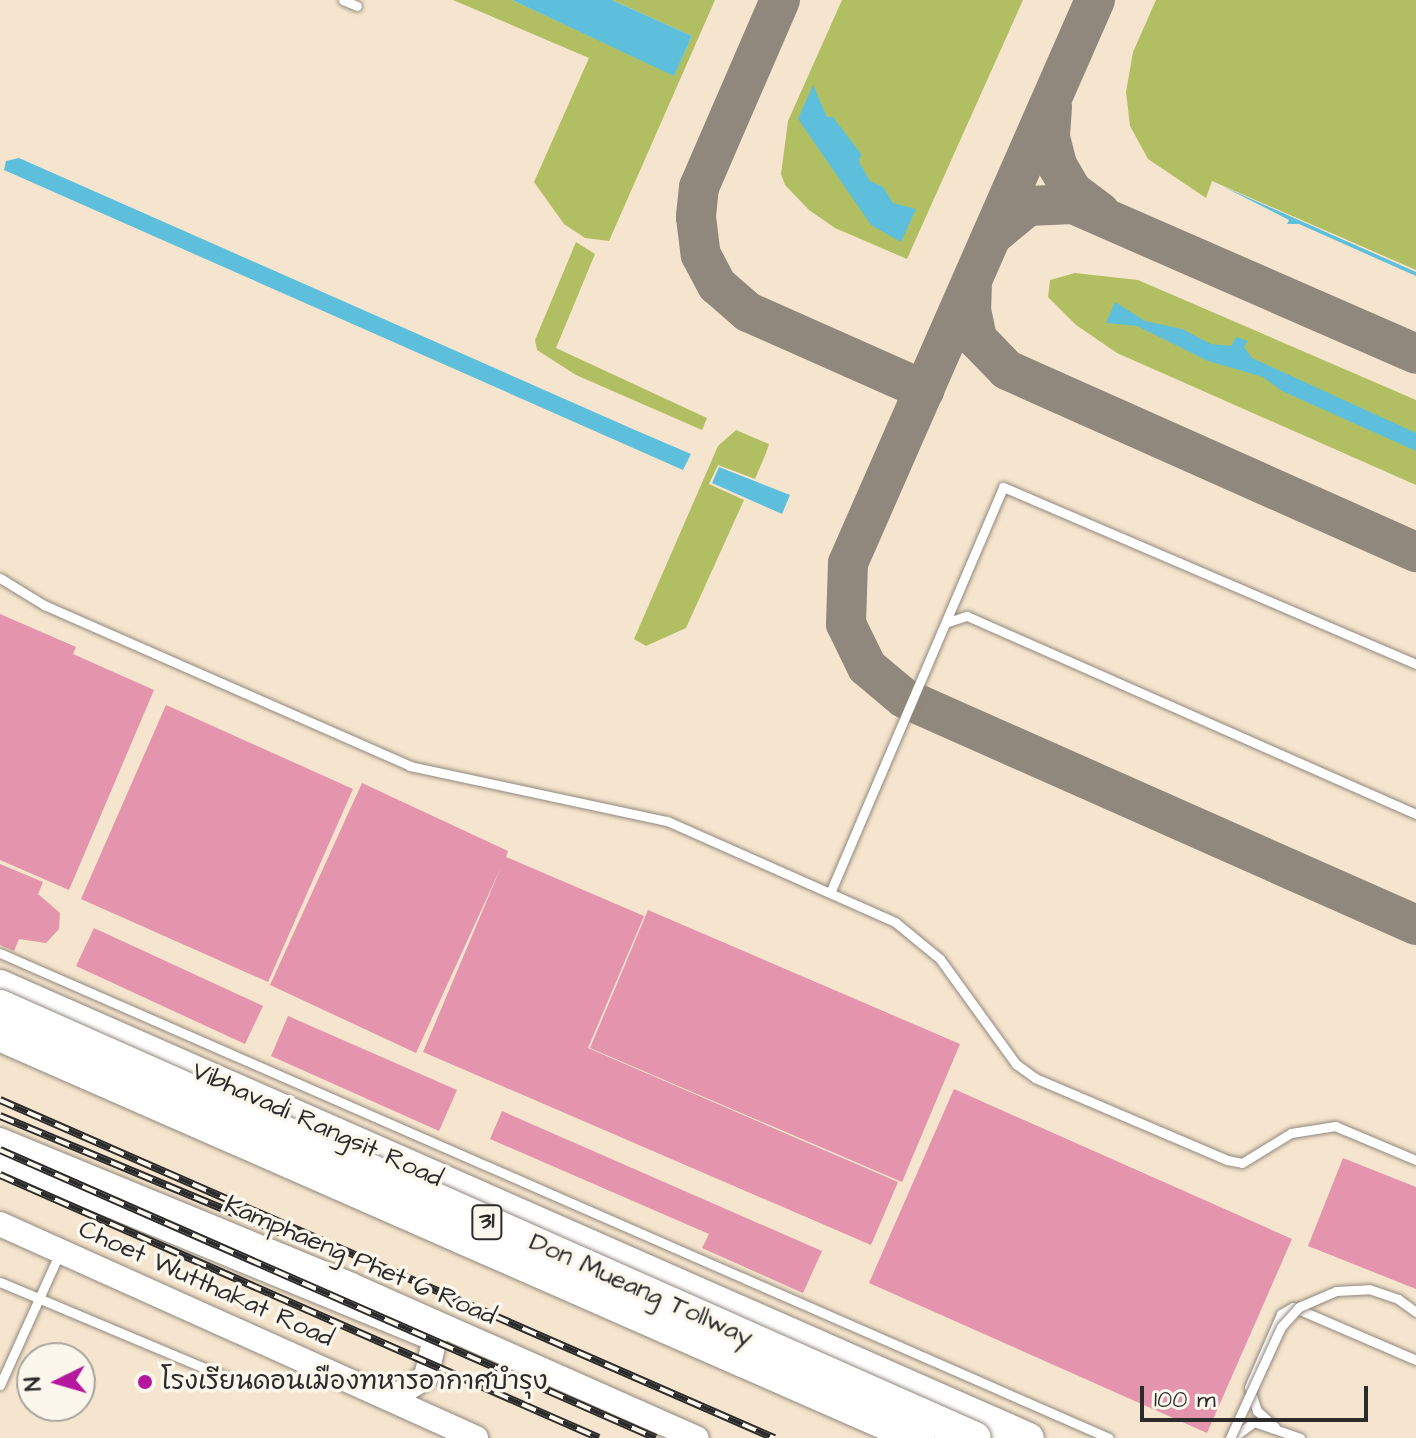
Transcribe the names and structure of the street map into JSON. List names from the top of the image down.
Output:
{
  "streets": {
    "highway": ["Vibhavadi Rangsit Road", "31", "Don Mueang Tollway"],
    "main road": ["Kamphaeng Phet 6 Road", "Choet Wutthakat Road"]
  },
  "places": ["โรงเรียนดอนเมืองทหารอากาศบำรุง"],
  "scale_bar": "100 m",
  "north": "left"
}
